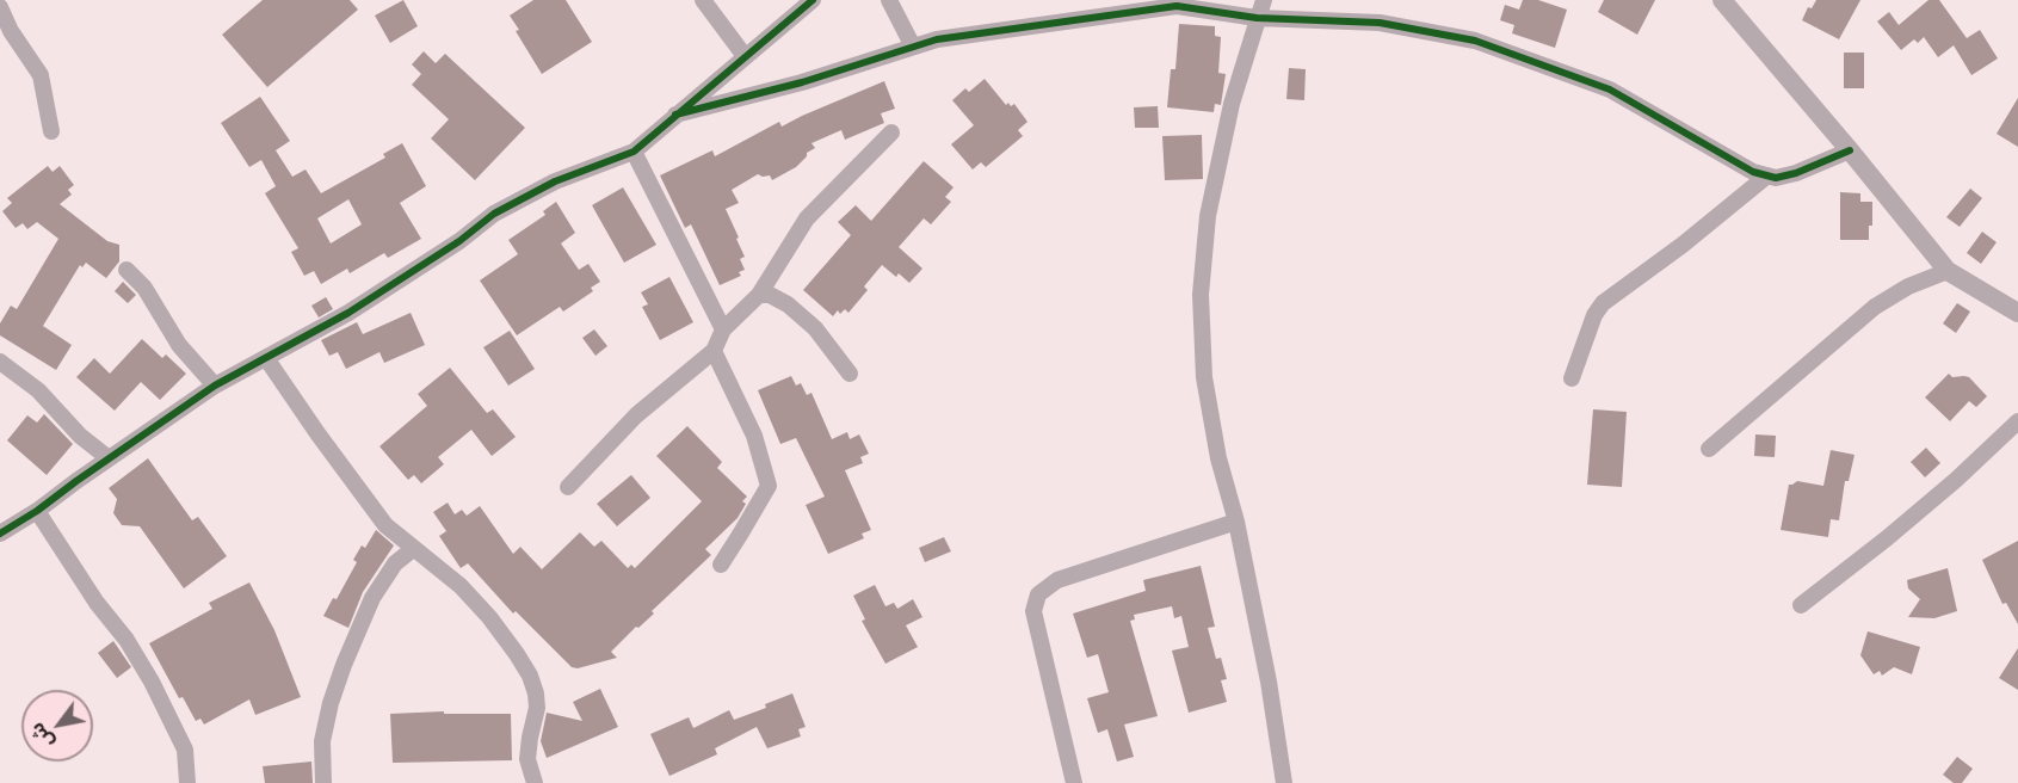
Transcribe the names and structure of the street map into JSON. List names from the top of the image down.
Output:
{
  "north": "bottom left"
}
